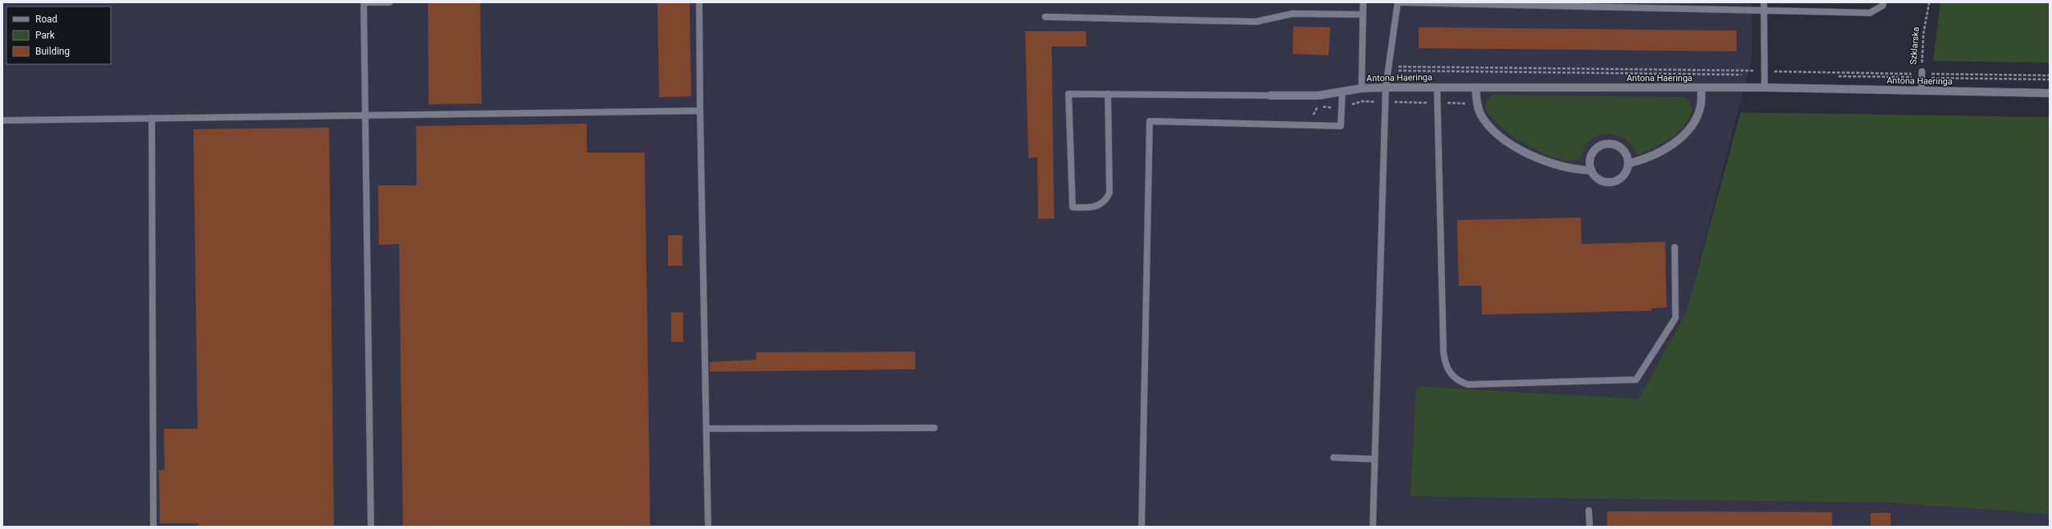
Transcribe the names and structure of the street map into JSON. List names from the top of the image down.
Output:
{
  "streets": {
    "street": ["Antona Haeringa"],
    "lane": ["Szklarska"]
  },
  "crossings": [
    ["Szklarska", "Antona Haeringa"]
  ],
  "legend": ["Road", "Park", "Building"]
}
